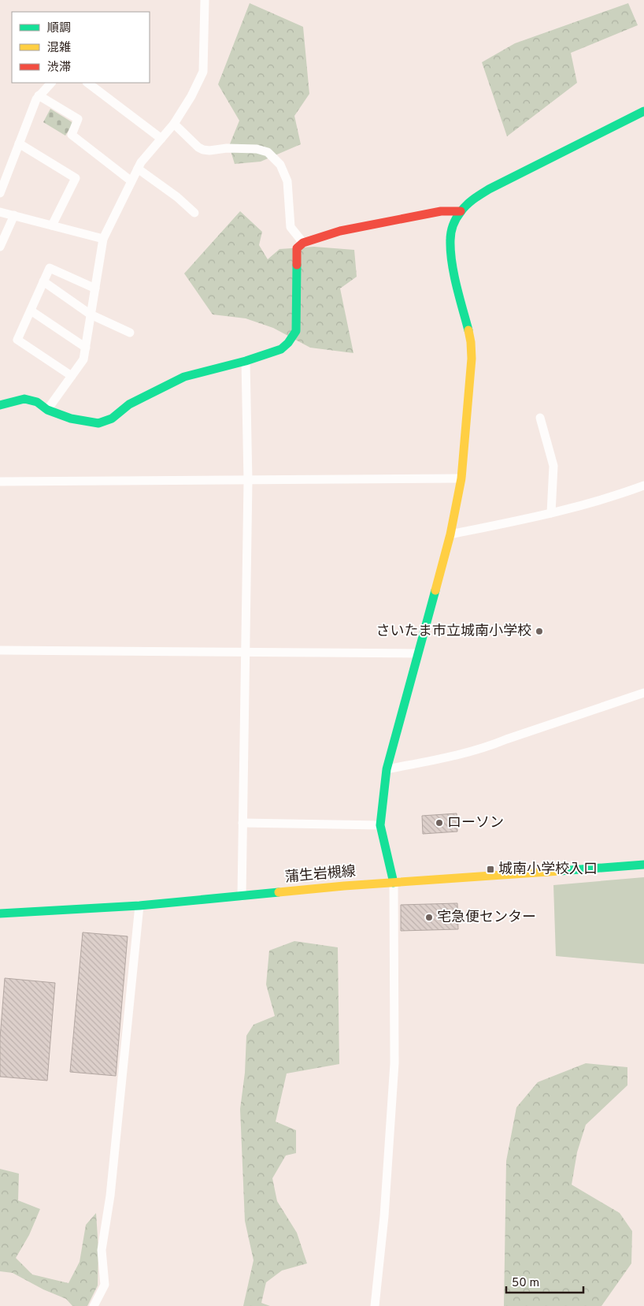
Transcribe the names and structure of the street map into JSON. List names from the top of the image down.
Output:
{
  "streets": {
    "street": ["蒲生岩槻線"]
  },
  "places": {
    "other": ["さいたま市立城南小学校", "ローソン", "宅急便センター"],
    "transit": ["城南小学校入口"]
  },
  "legend": ["順調", "混雑", "渋滞"],
  "scale_bar": "50 m"
}
